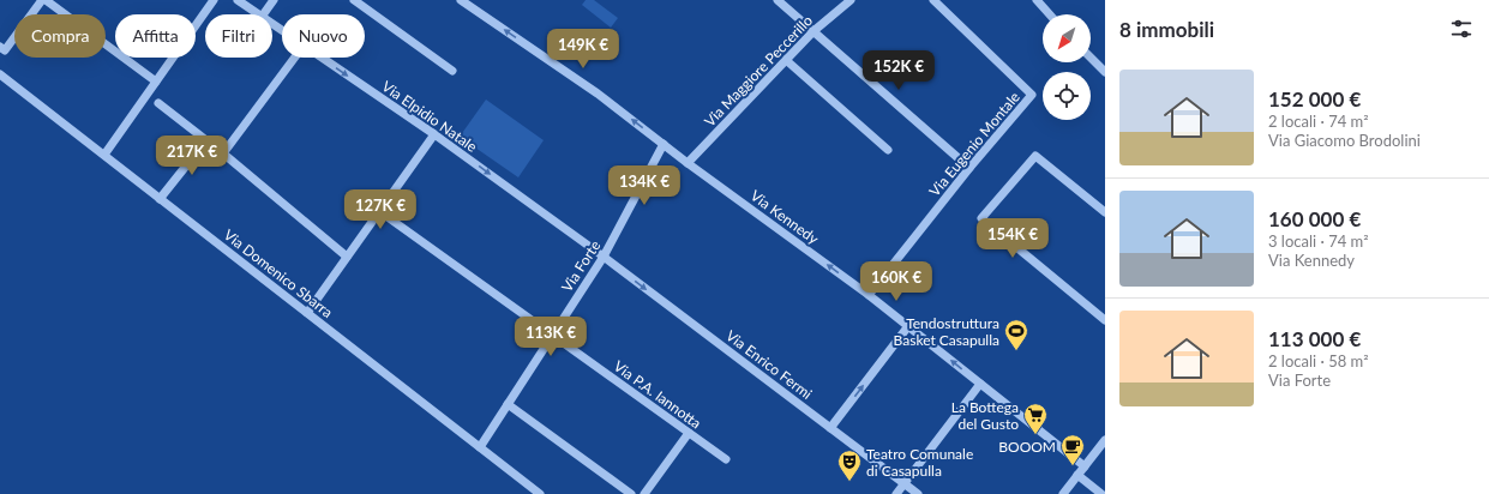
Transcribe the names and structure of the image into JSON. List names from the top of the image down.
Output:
{
  "streets": {
    "street": [
      "Via Maggiore Peccerillo",
      "Via Elpidio Natale",
      "Via Eugenio Montale",
      "Via Kennedy",
      "Via Forte",
      "Via Domenico Sbarra",
      "Via Enrico Fermi",
      "Via P.A. Iannotta"
    ]
  },
  "crossings": [
    ["Via Maggiore Peccerillo", "Via Kennedy"],
    ["Via Elpidio Natale", "Via Forte"],
    ["Via Elpidio Natale", "Via Enrico Fermi"],
    ["Via Eugenio Montale", "Via Kennedy"],
    ["Via Kennedy", "Via Forte"],
    ["Via Forte", "Via Domenico Sbarra"],
    ["Via Forte", "Via Enrico Fermi"],
    ["Via Forte", "Via P.A. Iannotta"]
  ],
  "one_way": ["Via Kennedy", "Via Enrico Fermi"],
  "places": {
    "sports": ["Tendostruttura Basket Casapulla"],
    "supermarket": ["La Bottega del Gusto"],
    "cafe": ["BOOOM"],
    "theatre": ["Teatro Comunale di Casapulla"]
  },
  "north": "bottom left",
  "page": {
    "heading": "8 immobili",
    "chip": [
      "Compra",
      "Affitta",
      "Filtri",
      "Nuovo"
    ],
    "price": [
      "149K €",
      "152K €",
      "217K €",
      "134K €",
      "127K €",
      "154K €",
      "160K €",
      "113K €"
    ],
    "list": [
      {
        "name": "152 000 €",
        "note": "2 locali · 74 m² · Via Giacomo Brodolini"
      },
      {
        "name": "160 000 €",
        "note": "3 locali · 74 m² · Via Kennedy"
      },
      {
        "name": "113 000 €",
        "note": "2 locali · 58 m² · Via Forte"
      }
    ]
  }
}
